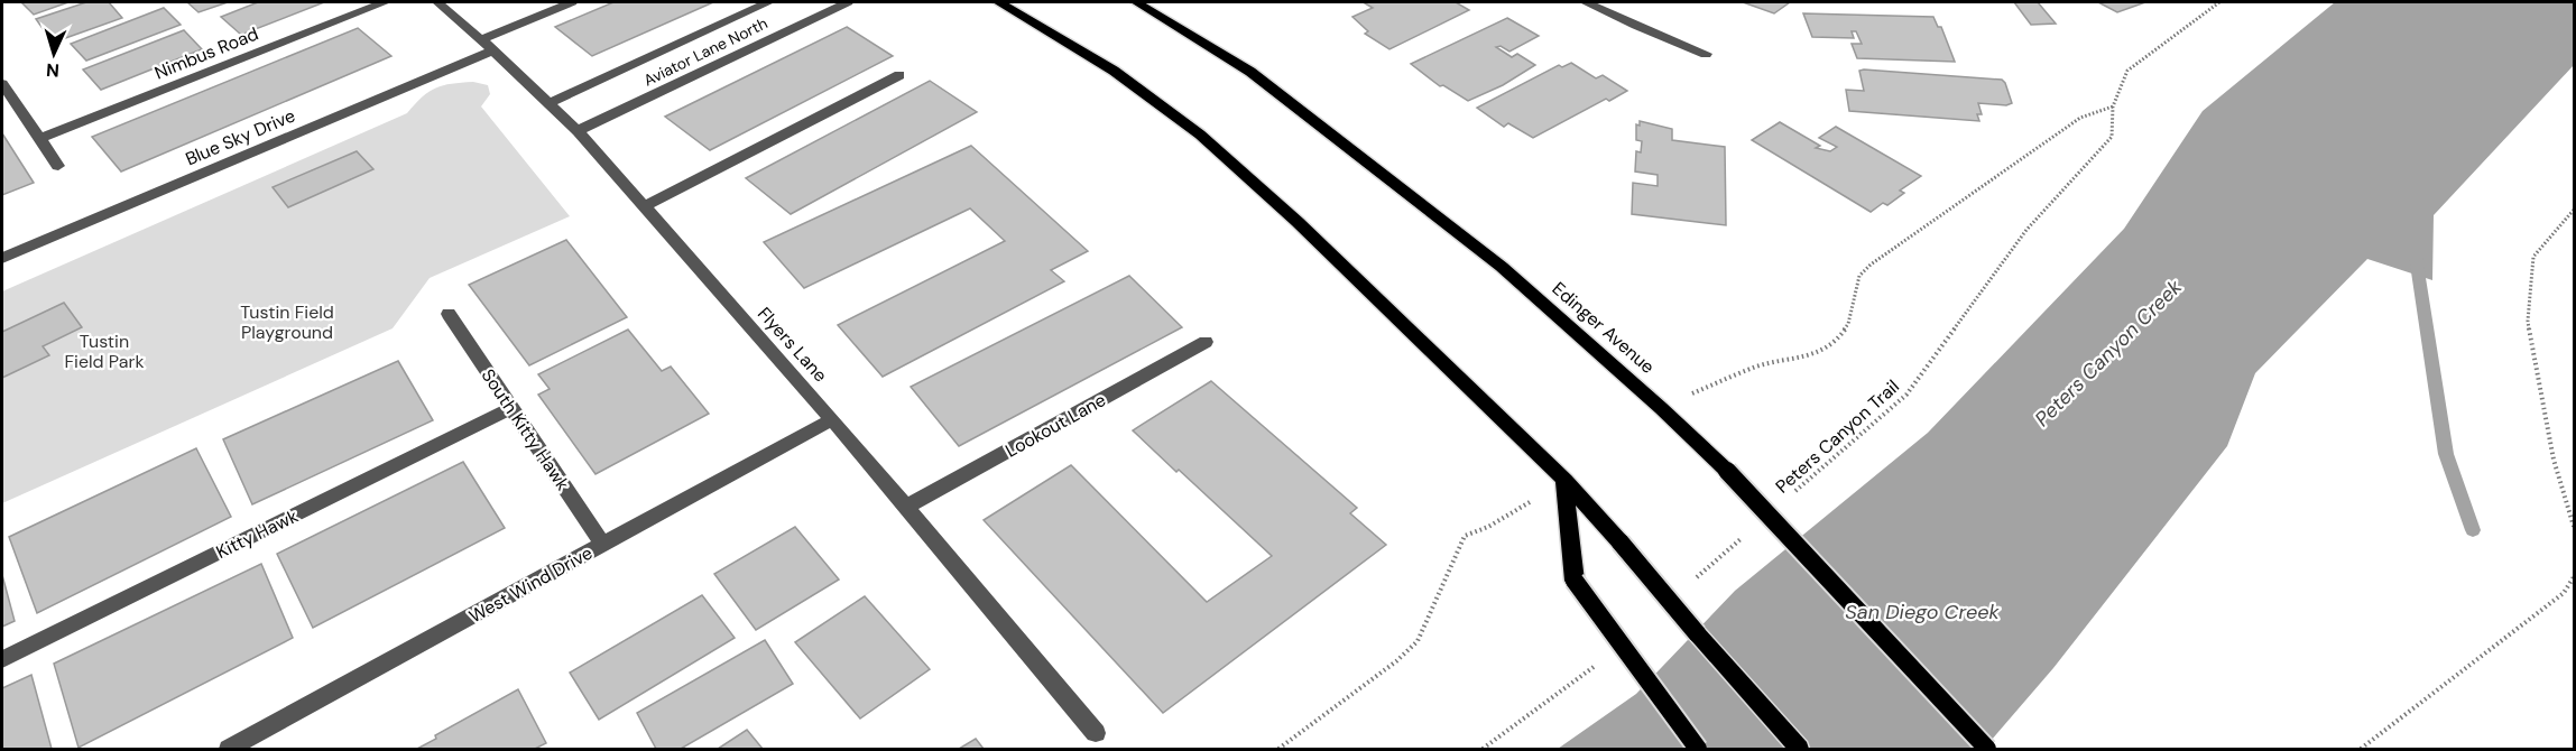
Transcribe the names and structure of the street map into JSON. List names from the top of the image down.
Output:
{
  "streets": {
    "main road": ["Edinger Avenue"],
    "street": [
      "Aviator Lane North",
      "Nimbus Road",
      "Blue Sky Drive",
      "Flyers Lane",
      "Lookout Lane",
      "South Kitty Hawk",
      "Kitty Hawk",
      "West Wind Drive"
    ],
    "path": ["Peters Canyon Trail"]
  },
  "crossings": [
    ["Aviator Lane North", "Flyers Lane"],
    ["Blue Sky Drive", "Flyers Lane"],
    ["Flyers Lane", "Lookout Lane"],
    ["Flyers Lane", "West Wind Drive"],
    ["South Kitty Hawk", "Kitty Hawk"],
    ["South Kitty Hawk", "West Wind Drive"]
  ],
  "water": ["Peters Canyon Creek", "San Diego Creek"],
  "parks": ["Tustin Field Playground", "Tustin Field Park"],
  "north": "bottom"
}
